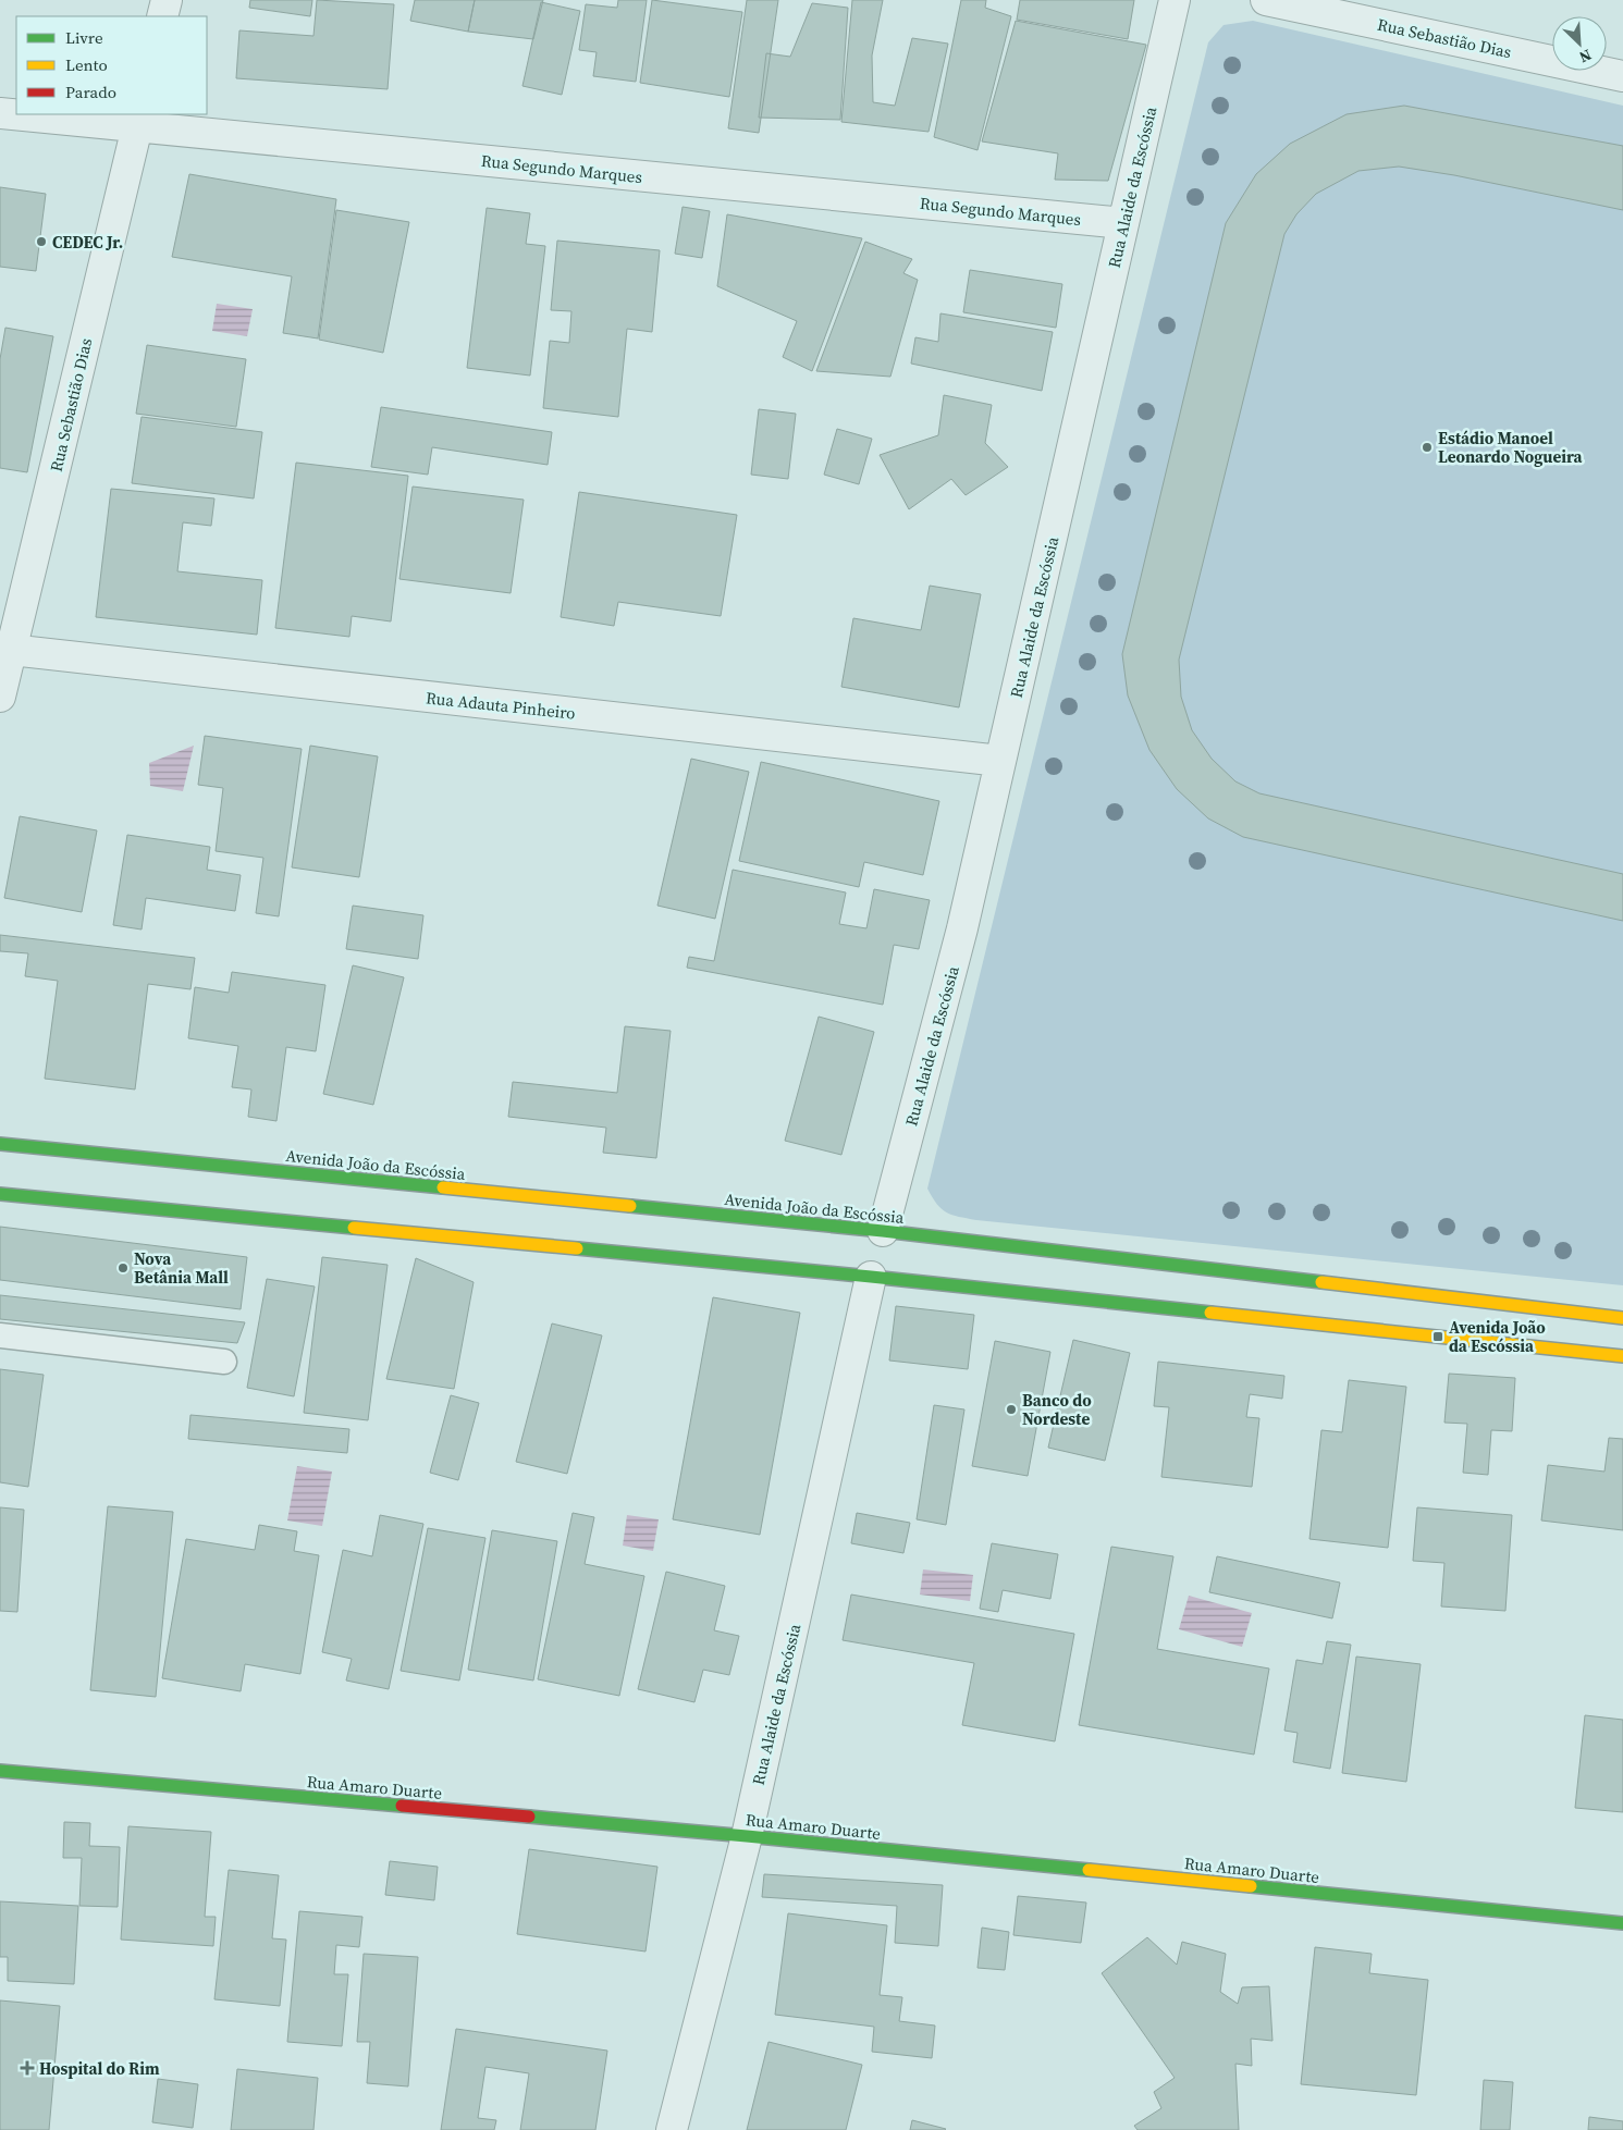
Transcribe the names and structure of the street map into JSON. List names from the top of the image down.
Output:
{
  "streets": {
    "main road": ["Avenida João da Escóssia", "Rua Amaro Duarte"],
    "street": [
      "Rua Sebastião Dias",
      "Rua Segundo Marques",
      "Rua Alaide da Escóssia",
      "Rua Adauta Pinheiro"
    ]
  },
  "crossings": [
    ["Rua Sebastião Dias", "Rua Segundo Marques"],
    ["Rua Sebastião Dias", "Rua Adauta Pinheiro"],
    ["Rua Segundo Marques", "Rua Alaide da Escóssia"],
    ["Rua Alaide da Escóssia", "Rua Adauta Pinheiro"],
    ["Rua Alaide da Escóssia", "Avenida João da Escóssia"],
    ["Rua Alaide da Escóssia", "Rua Amaro Duarte"]
  ],
  "places": {
    "other": [
      "CEDEC Jr.",
      "Estádio Manoel Leonardo Nogueira",
      "Nova Betânia Mall",
      "Banco do Nordeste"
    ],
    "transit": ["Avenida João da Escóssia"],
    "health": ["Hospital do Rim"]
  },
  "legend": ["Livre", "Lento", "Parado"],
  "north": "bottom right"
}
